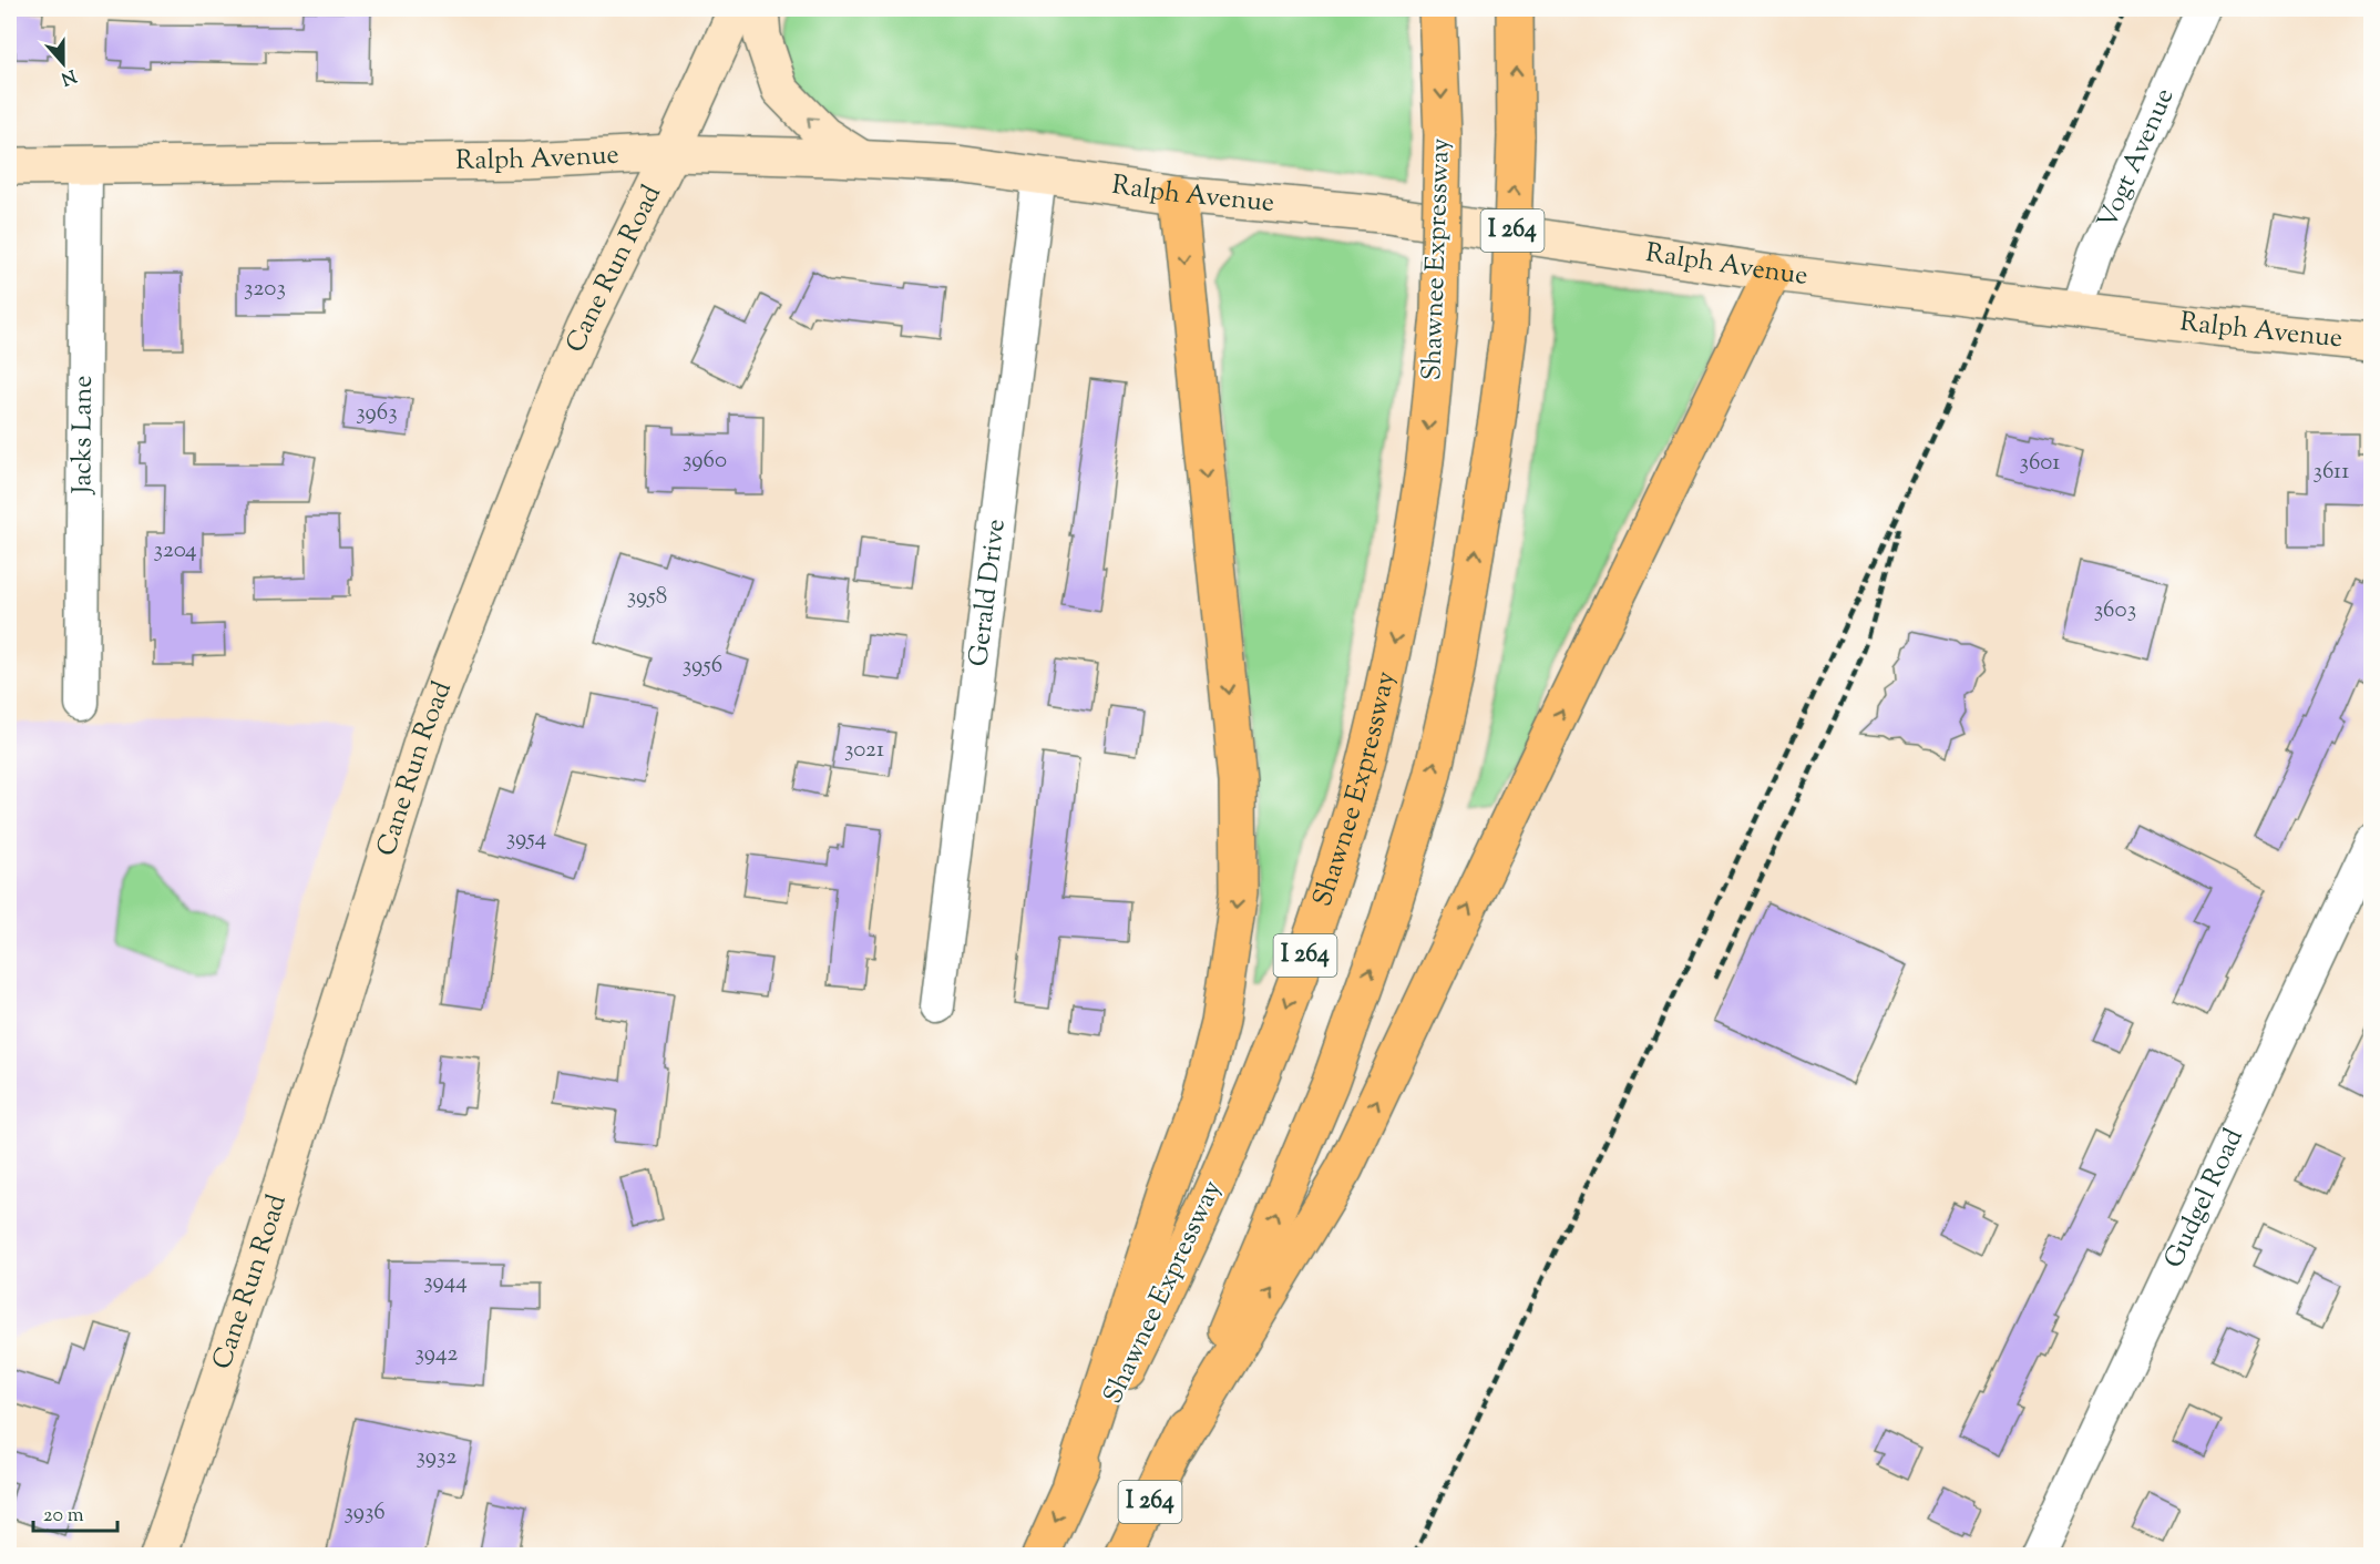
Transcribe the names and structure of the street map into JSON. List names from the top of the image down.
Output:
{
  "streets": {
    "highway": ["I 264", "Shawnee Expressway"],
    "street": [
      "Ralph Avenue",
      "Vogt Avenue",
      "Cane Run Road",
      "Jacks Lane",
      "Gerald Drive",
      "Gudgel Road"
    ]
  },
  "crossings": [
    ["Ralph Avenue", "Vogt Avenue"],
    ["Ralph Avenue", "Cane Run Road"],
    ["Ralph Avenue", "Jacks Lane"],
    ["Ralph Avenue", "Gerald Drive"]
  ],
  "house_numbers": [
    "3203",
    "3963",
    "3960",
    "3601",
    "3611",
    "3204",
    "3958",
    "3603",
    "3956",
    "3021",
    "3954",
    "3944",
    "3942",
    "3932",
    "3936"
  ],
  "scale_bar": "20 m",
  "north": "bottom"
}
